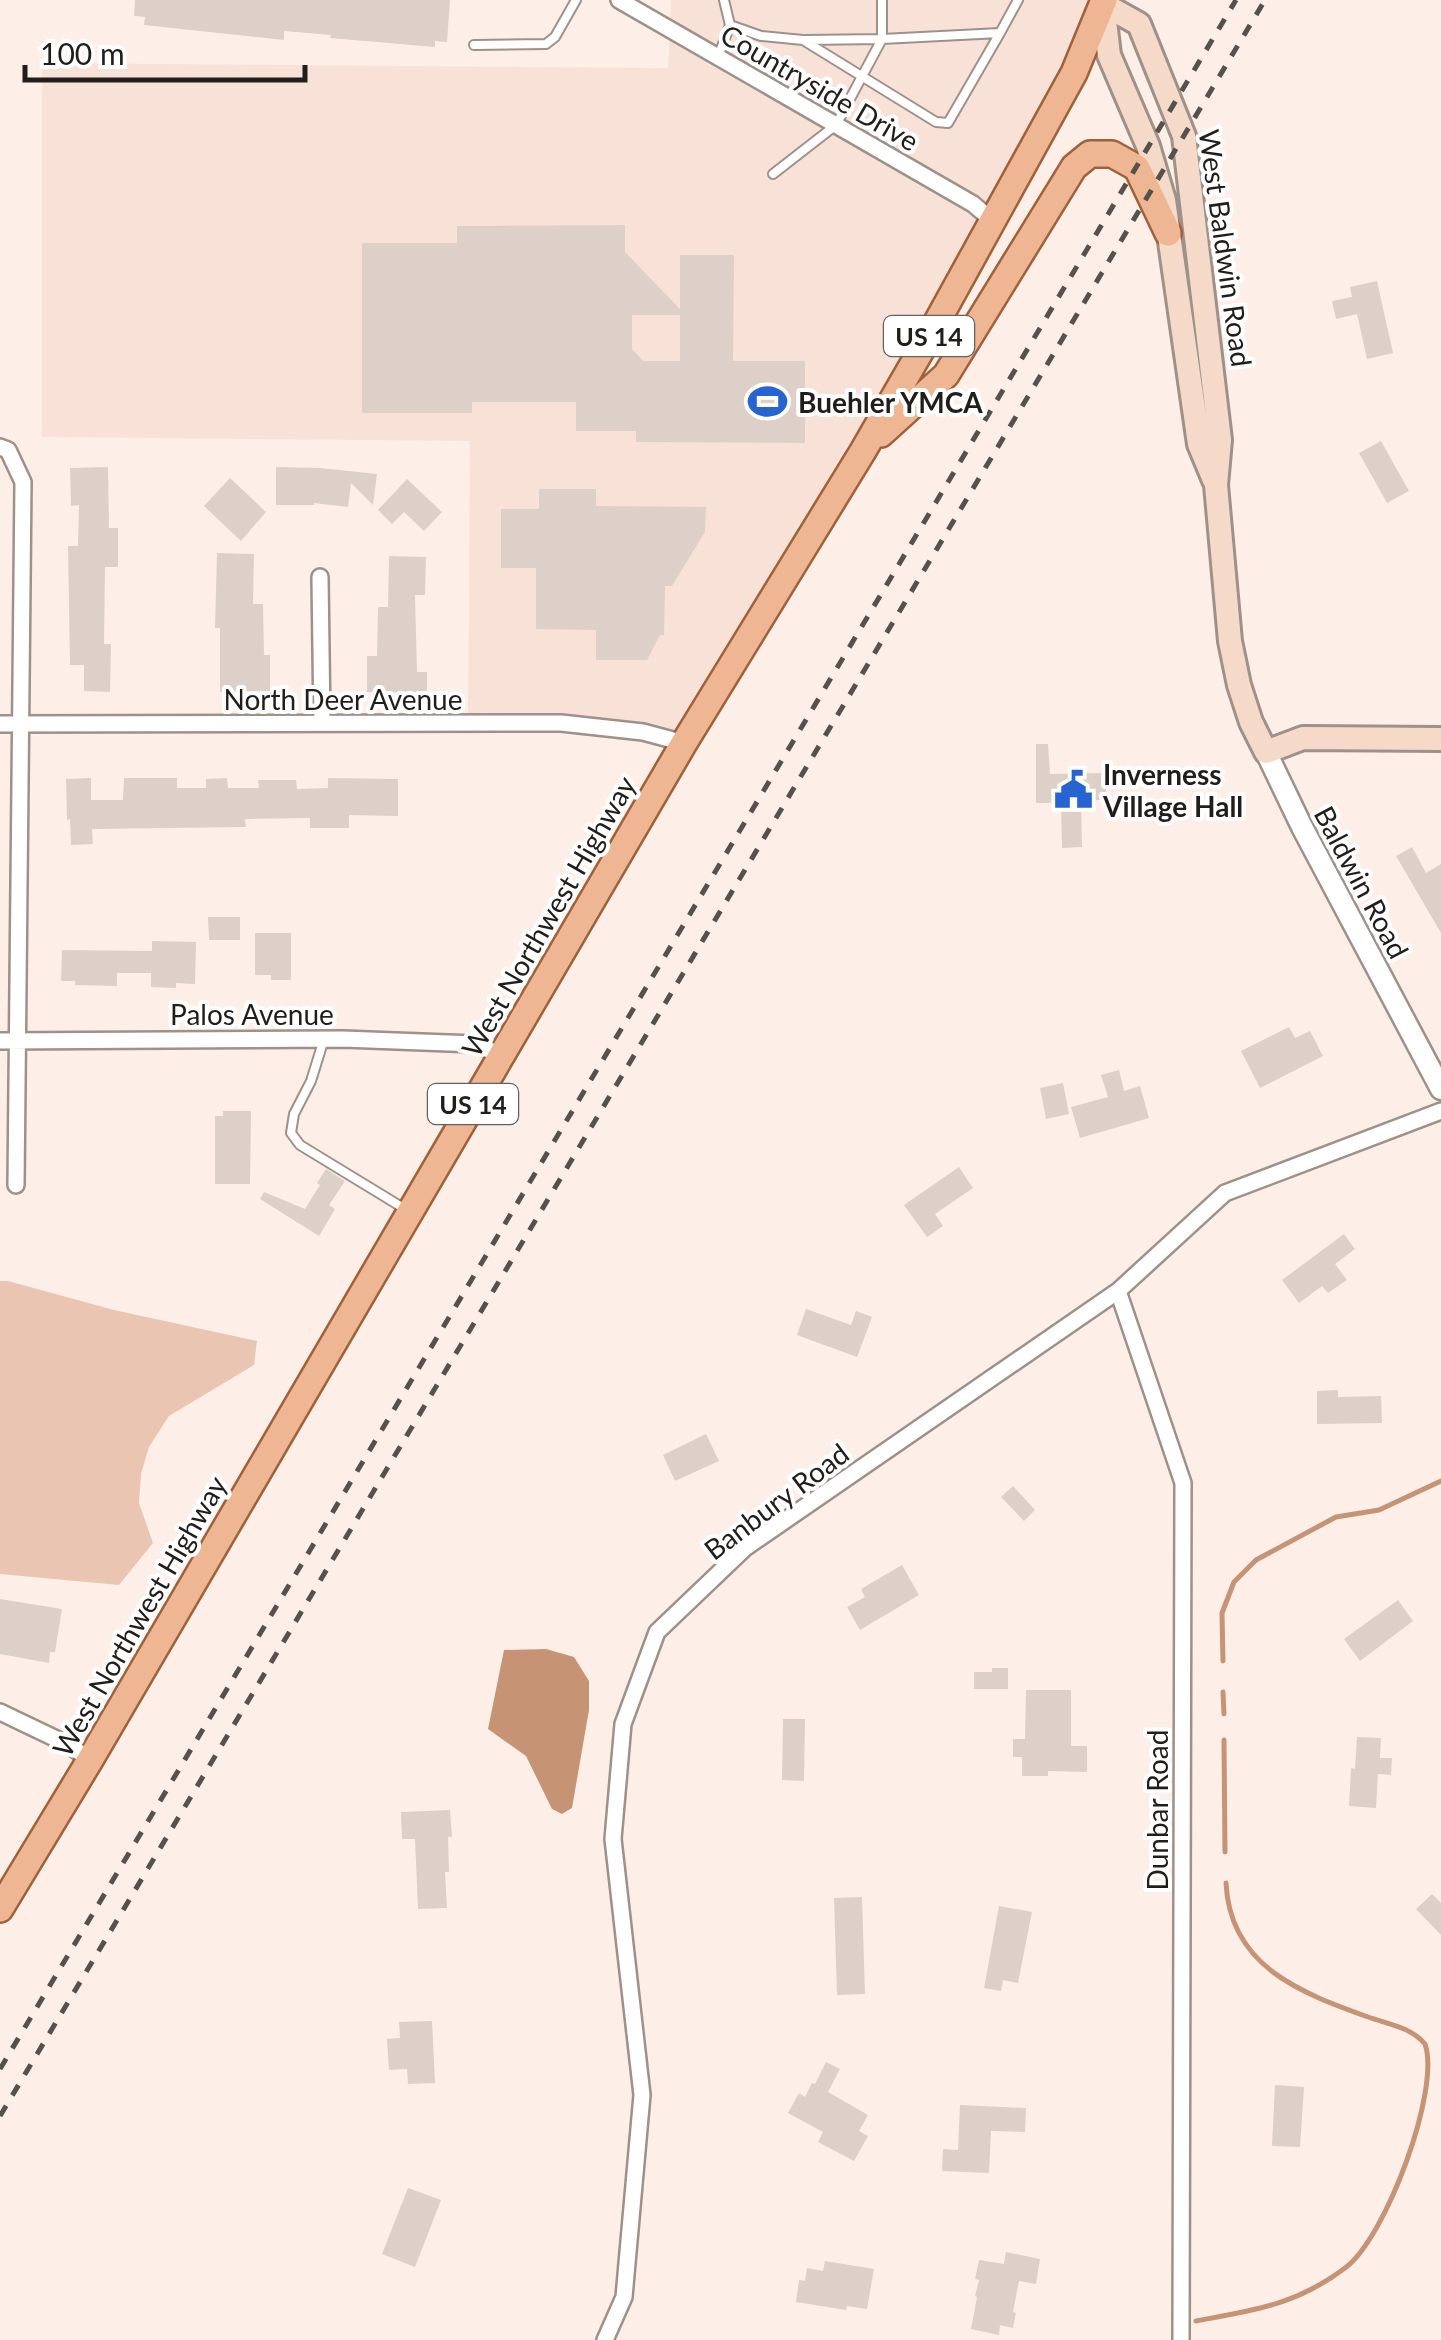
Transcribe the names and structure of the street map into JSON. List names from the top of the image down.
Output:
{
  "streets": {
    "main road": ["West Baldwin Road", "US 14", "West Northwest Highway"],
    "street": [
      "Countryside Drive",
      "North Deer Avenue",
      "Baldwin Road",
      "Palos Avenue",
      "Banbury Road",
      "Dunbar Road"
    ]
  },
  "crossings": [
    ["Countryside Drive", "West Northwest Highway"],
    ["West Baldwin Road", "Baldwin Road"],
    ["West Baldwin Road", "West Northwest Highway"],
    ["North Deer Avenue", "West Northwest Highway"],
    ["West Northwest Highway", "Palos Avenue"],
    ["Banbury Road", "Dunbar Road"]
  ],
  "places": {
    "sports": ["Buehler YMCA"],
    "public building": ["Inverness Village Hall"]
  },
  "scale_bar": "100 m"
}
